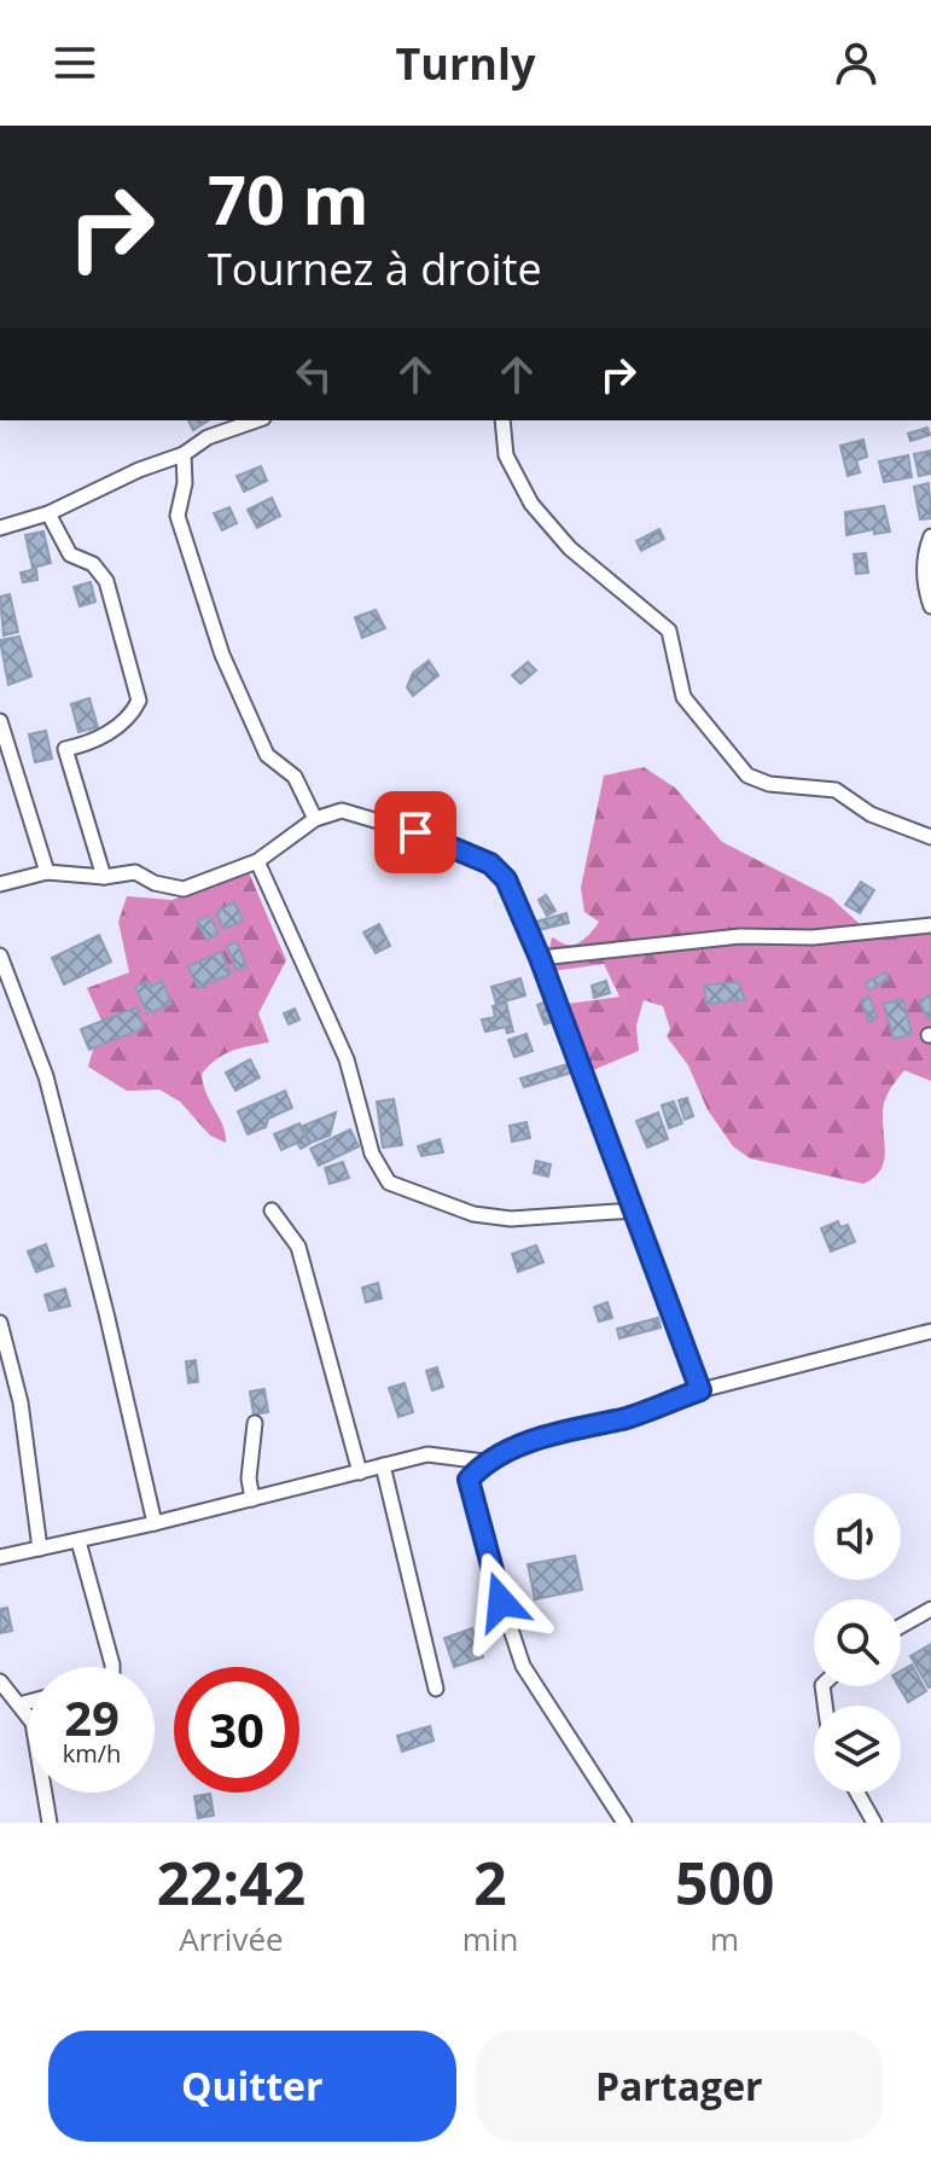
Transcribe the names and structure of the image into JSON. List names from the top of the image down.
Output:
{
  "page": {
    "header": "Turnly",
    "turn": ["70 m", "Tournez à droite"],
    "speed": "29 km/h",
    "limit": "30",
    "eta": [
      "22:42",
      "Arrivée",
      "2",
      "min",
      "500",
      "m"
    ],
    "buttons": ["Quitter", "Partager"]
  }
}
